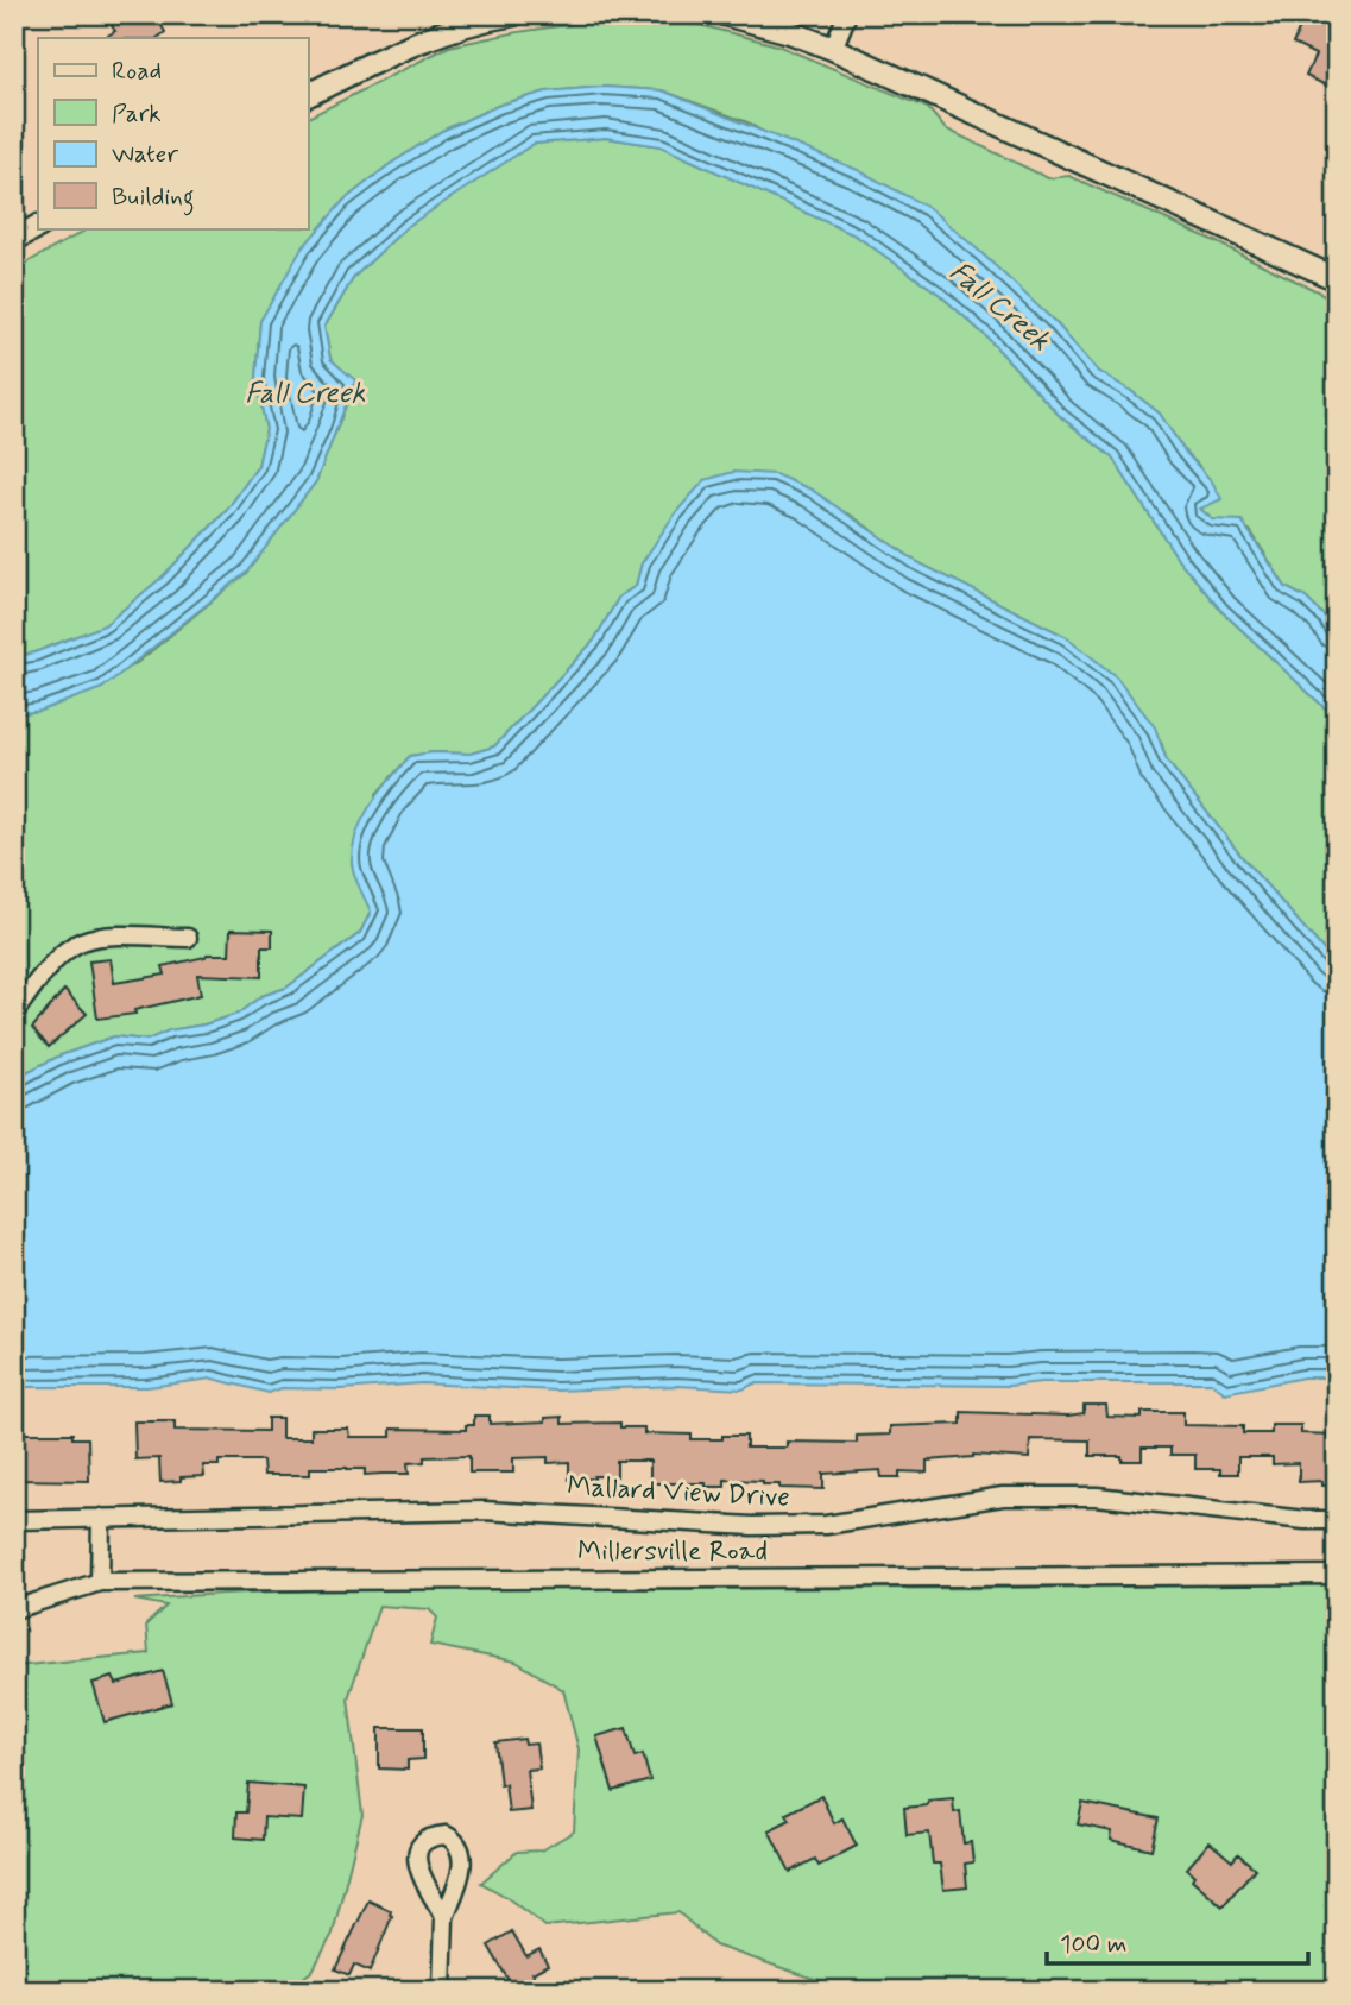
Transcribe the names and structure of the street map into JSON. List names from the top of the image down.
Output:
{
  "streets": {
    "street": ["Mallard View Drive", "Millersville Road"]
  },
  "water": ["Fall Creek"],
  "legend": [
    "Road",
    "Park",
    "Water",
    "Building"
  ],
  "scale_bar": "100 m"
}
